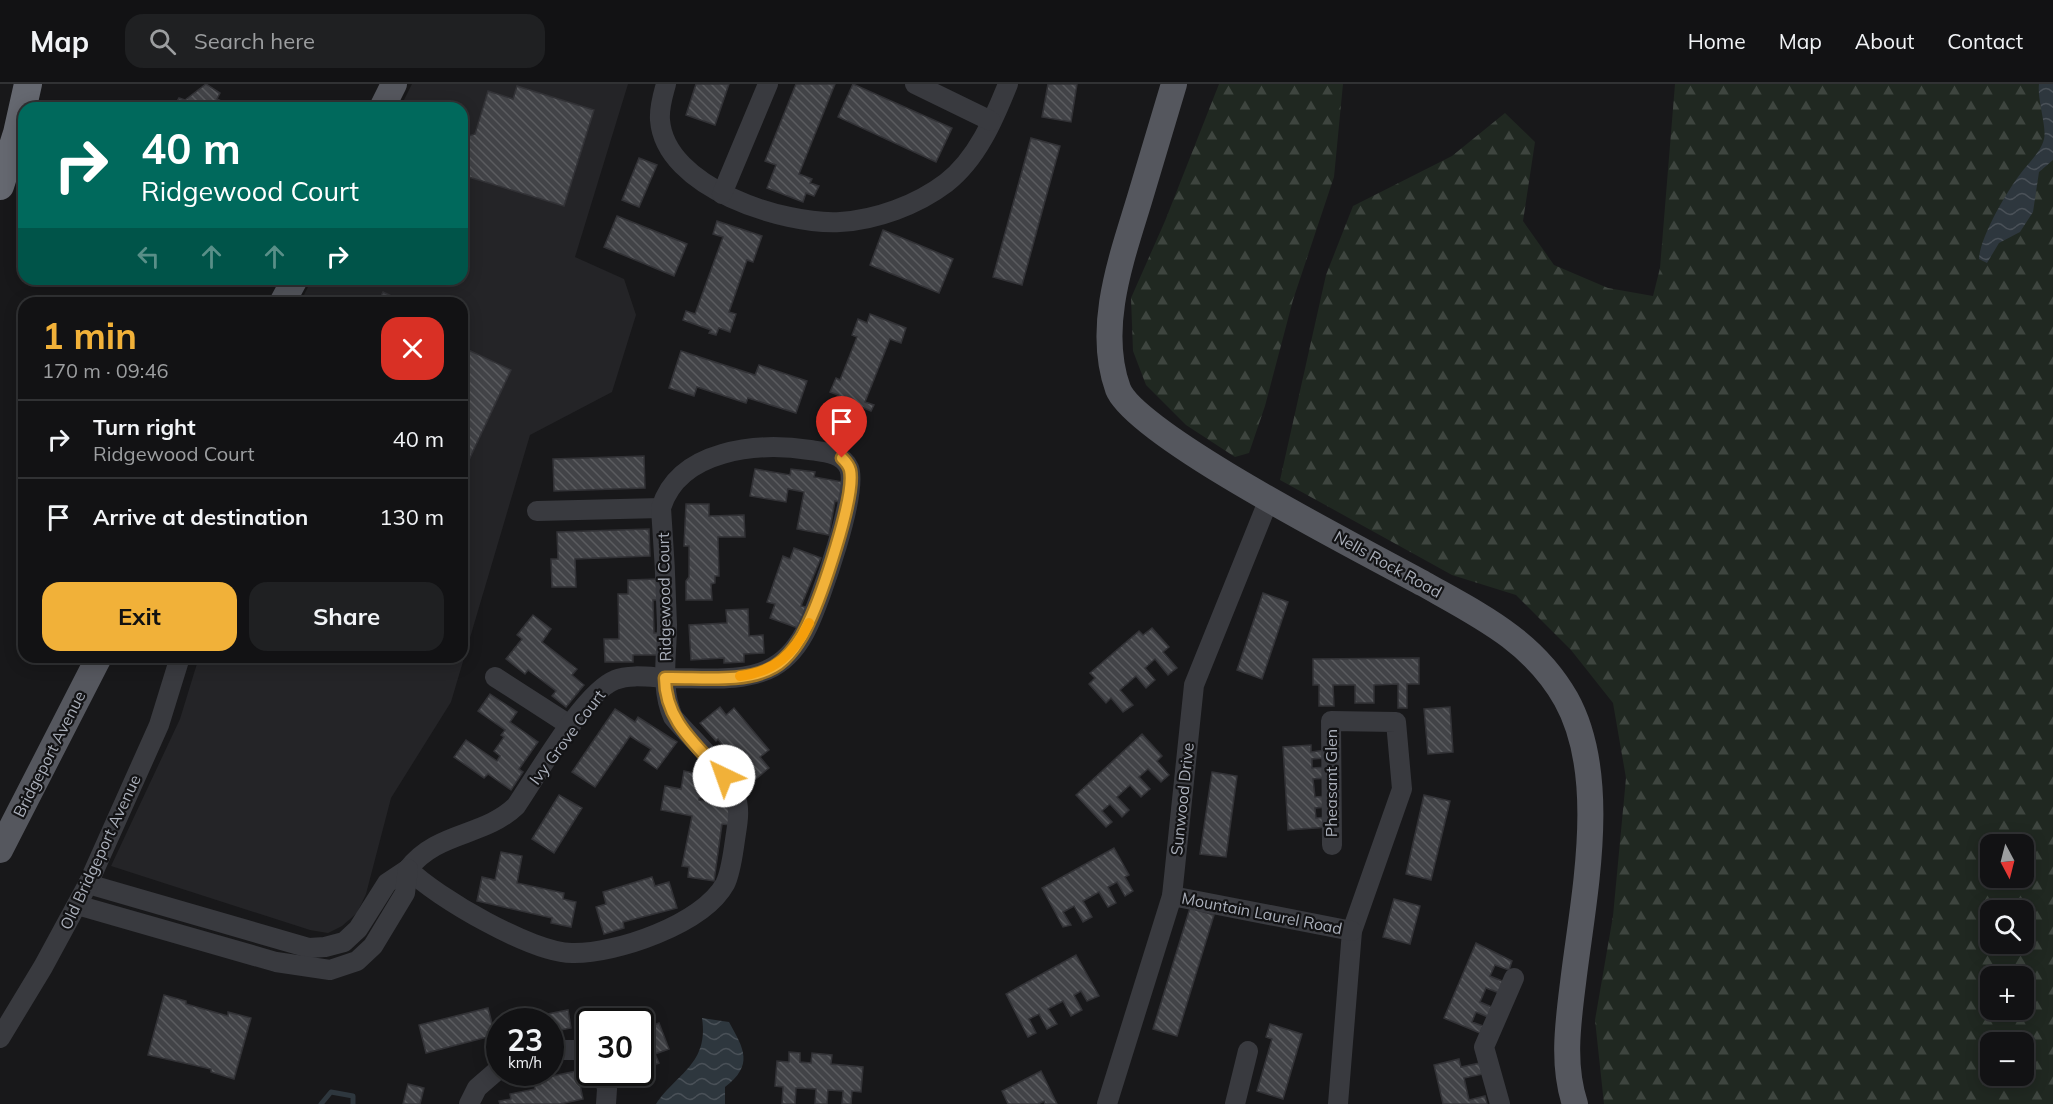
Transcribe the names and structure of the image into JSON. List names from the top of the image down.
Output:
{
  "streets": {
    "main road": ["Nells Rock Road", "Bridgeport Avenue"],
    "street": [
      "Ridgewood Court",
      "Ivy Grove Court",
      "Pheasant Glen",
      "Sunwood Drive",
      "Old Bridgeport Avenue",
      "Mountain Laurel Road"
    ]
  },
  "crossings": [
    ["Nells Rock Road", "Sunwood Drive"],
    ["Ridgewood Court", "Ivy Grove Court"],
    ["Ivy Grove Court", "Old Bridgeport Avenue"],
    ["Pheasant Glen", "Mountain Laurel Road"],
    ["Sunwood Drive", "Mountain Laurel Road"]
  ],
  "north": "bottom",
  "page": {
    "header": "Map",
    "search": "Search here",
    "nav": [
      "Home",
      "Map",
      "About",
      "Contact"
    ],
    "turn": ["40 m", "Ridgewood Court"],
    "heading": ["1 min", "170 m · 09:46"],
    "list": [
      {
        "name": "Turn right",
        "note": "Ridgewood Court",
        "value": "40 m"
      },
      {
        "name": "Arrive at destination",
        "value": "130 m"
      }
    ],
    "buttons": ["Exit", "Share"],
    "map_buttons": ["+", "−"],
    "speed": "23 km/h",
    "limit": "30"
  }
}
